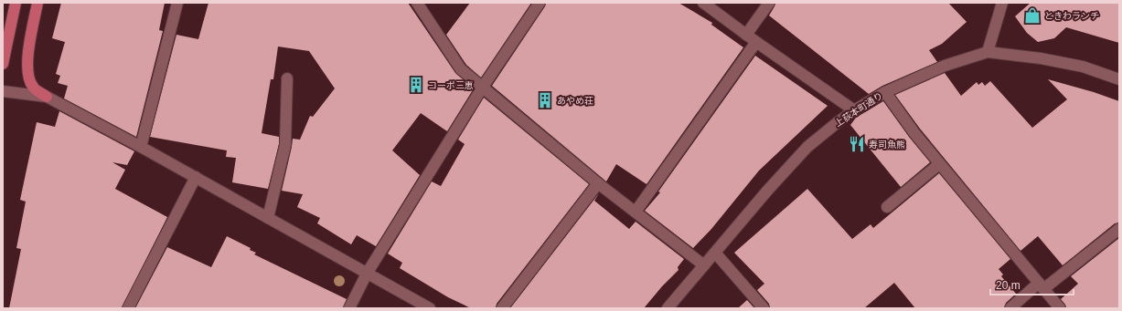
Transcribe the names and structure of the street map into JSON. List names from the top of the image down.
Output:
{
  "streets": {
    "street": ["上荻本町通り"]
  },
  "places": {
    "shop": ["ときわランチ"],
    "building": ["コーポ三恵", "あやめ荘"],
    "restaurant": ["寿司魚熊"]
  },
  "scale_bar": "20 m"
}
